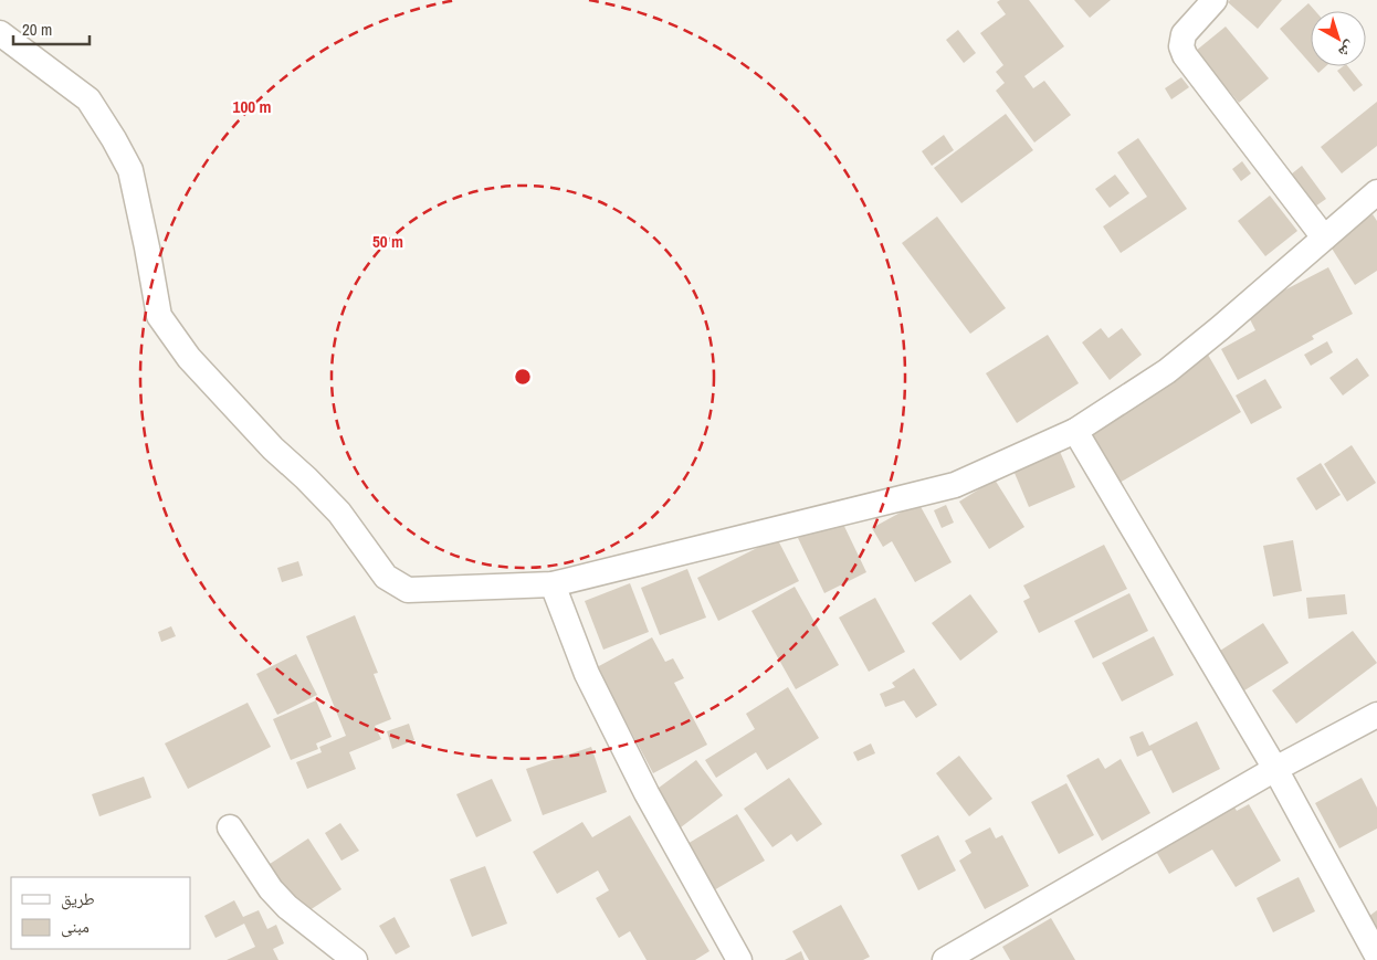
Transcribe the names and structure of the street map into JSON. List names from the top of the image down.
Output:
{
  "legend": ["طريق", "مبنى"],
  "scale_bar": "20 m",
  "north": "bottom right",
  "rings": ["100 m", "50 m"]
}
